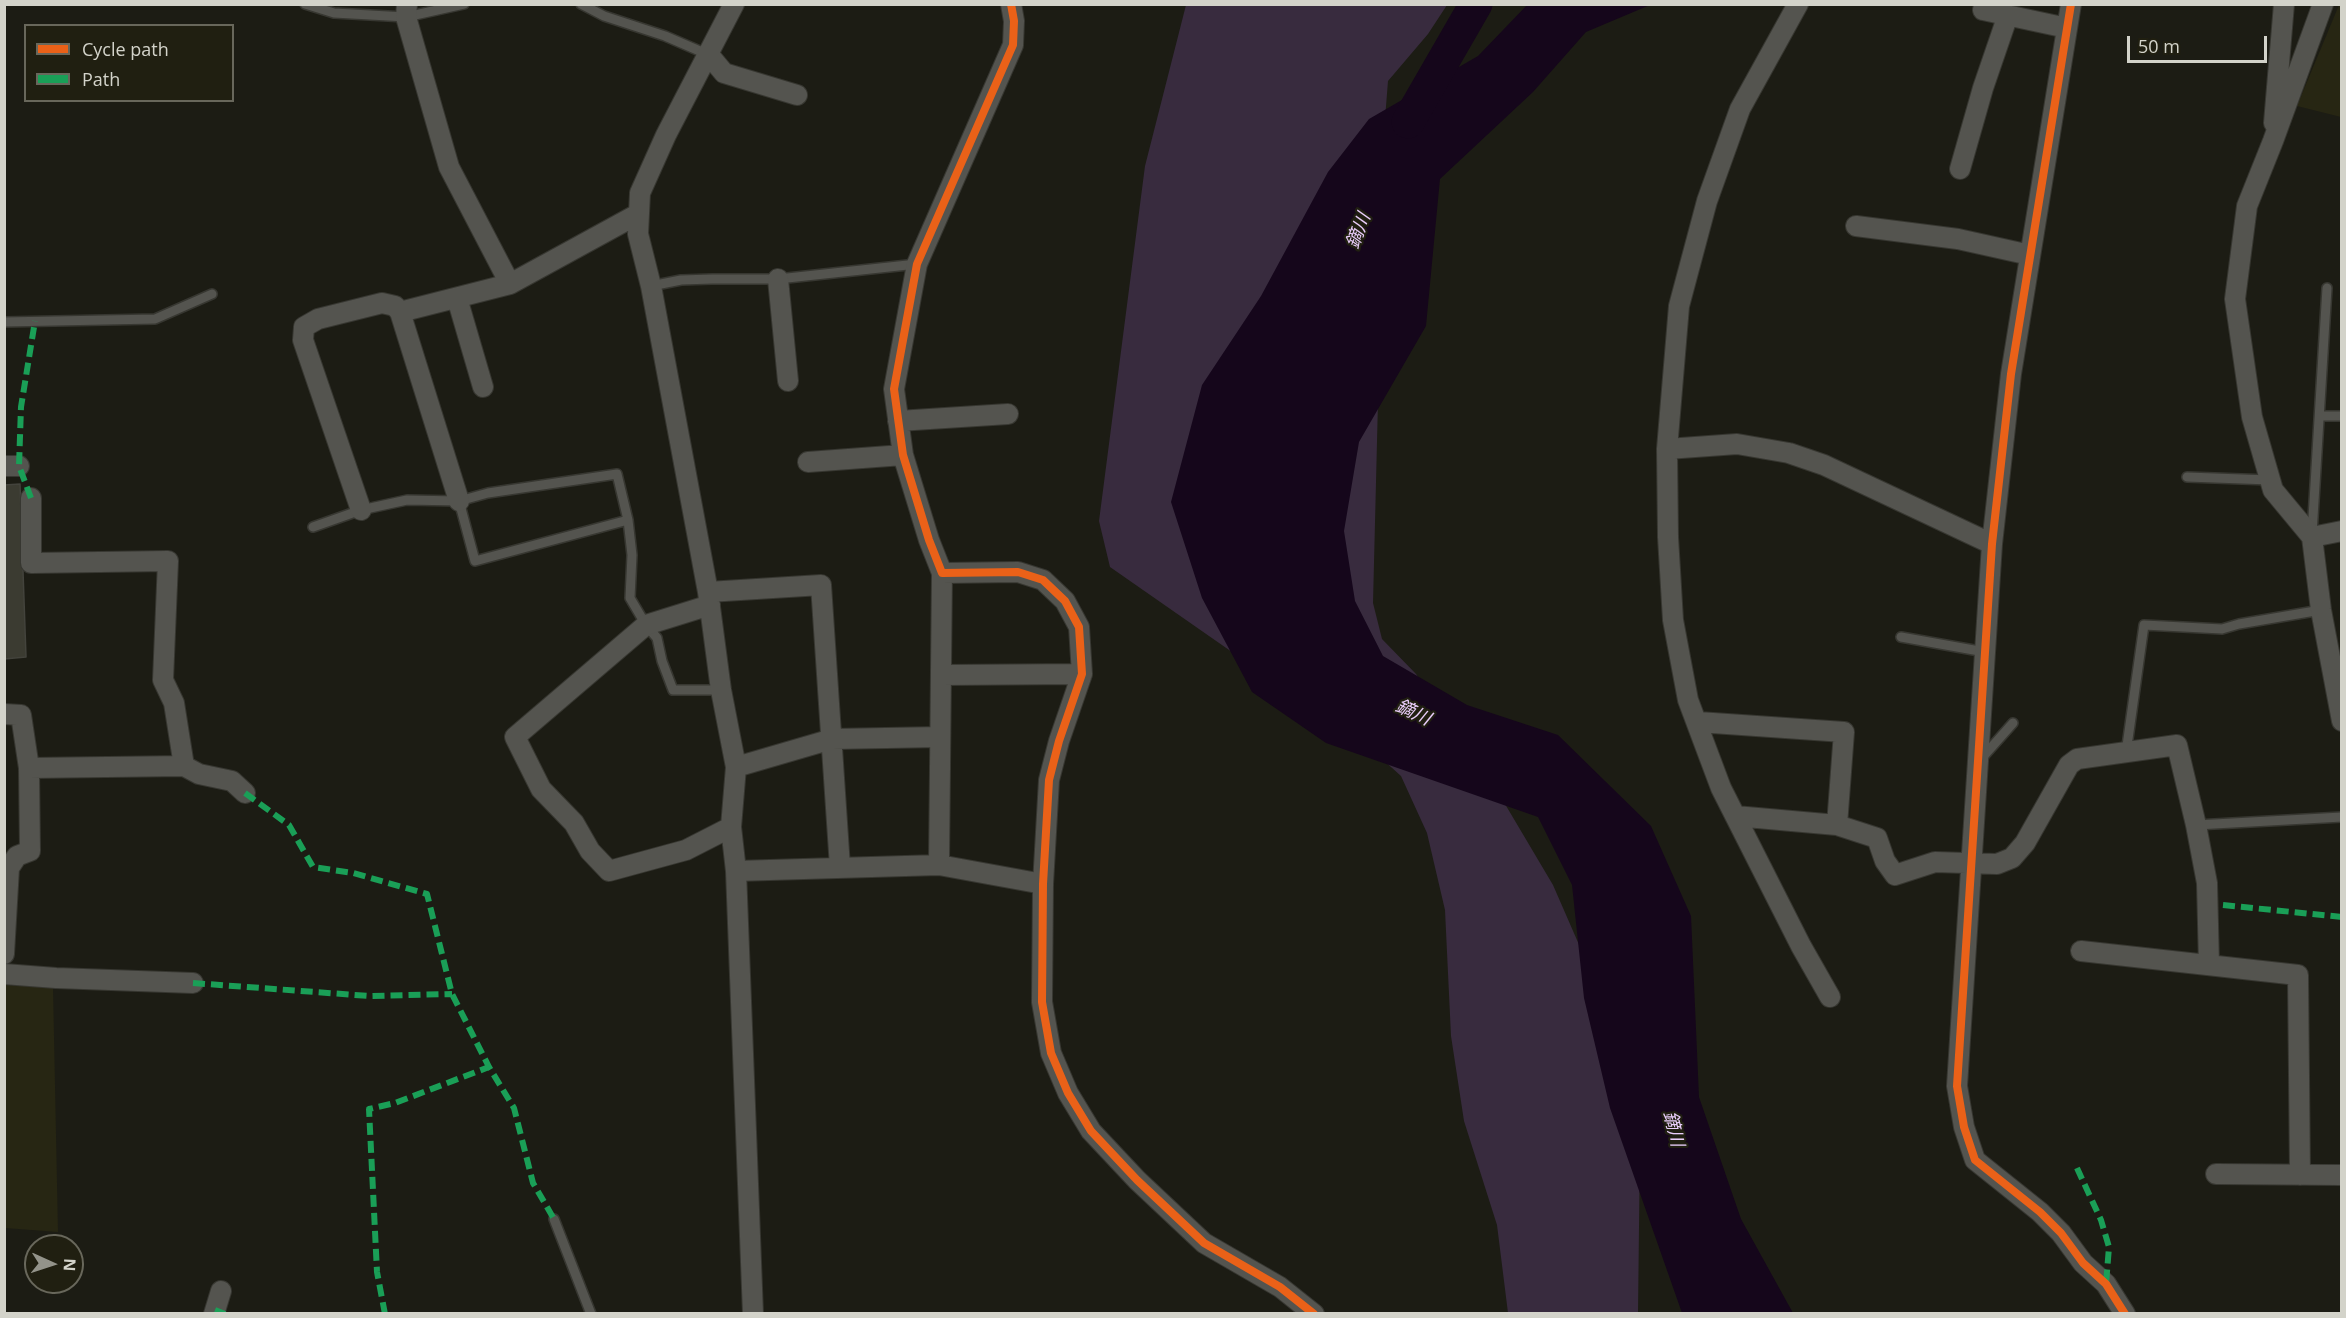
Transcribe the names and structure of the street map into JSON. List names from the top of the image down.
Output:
{
  "water": ["鏑川"],
  "legend": ["Cycle path", "Path"],
  "scale_bar": "50 m",
  "north": "right"
}
